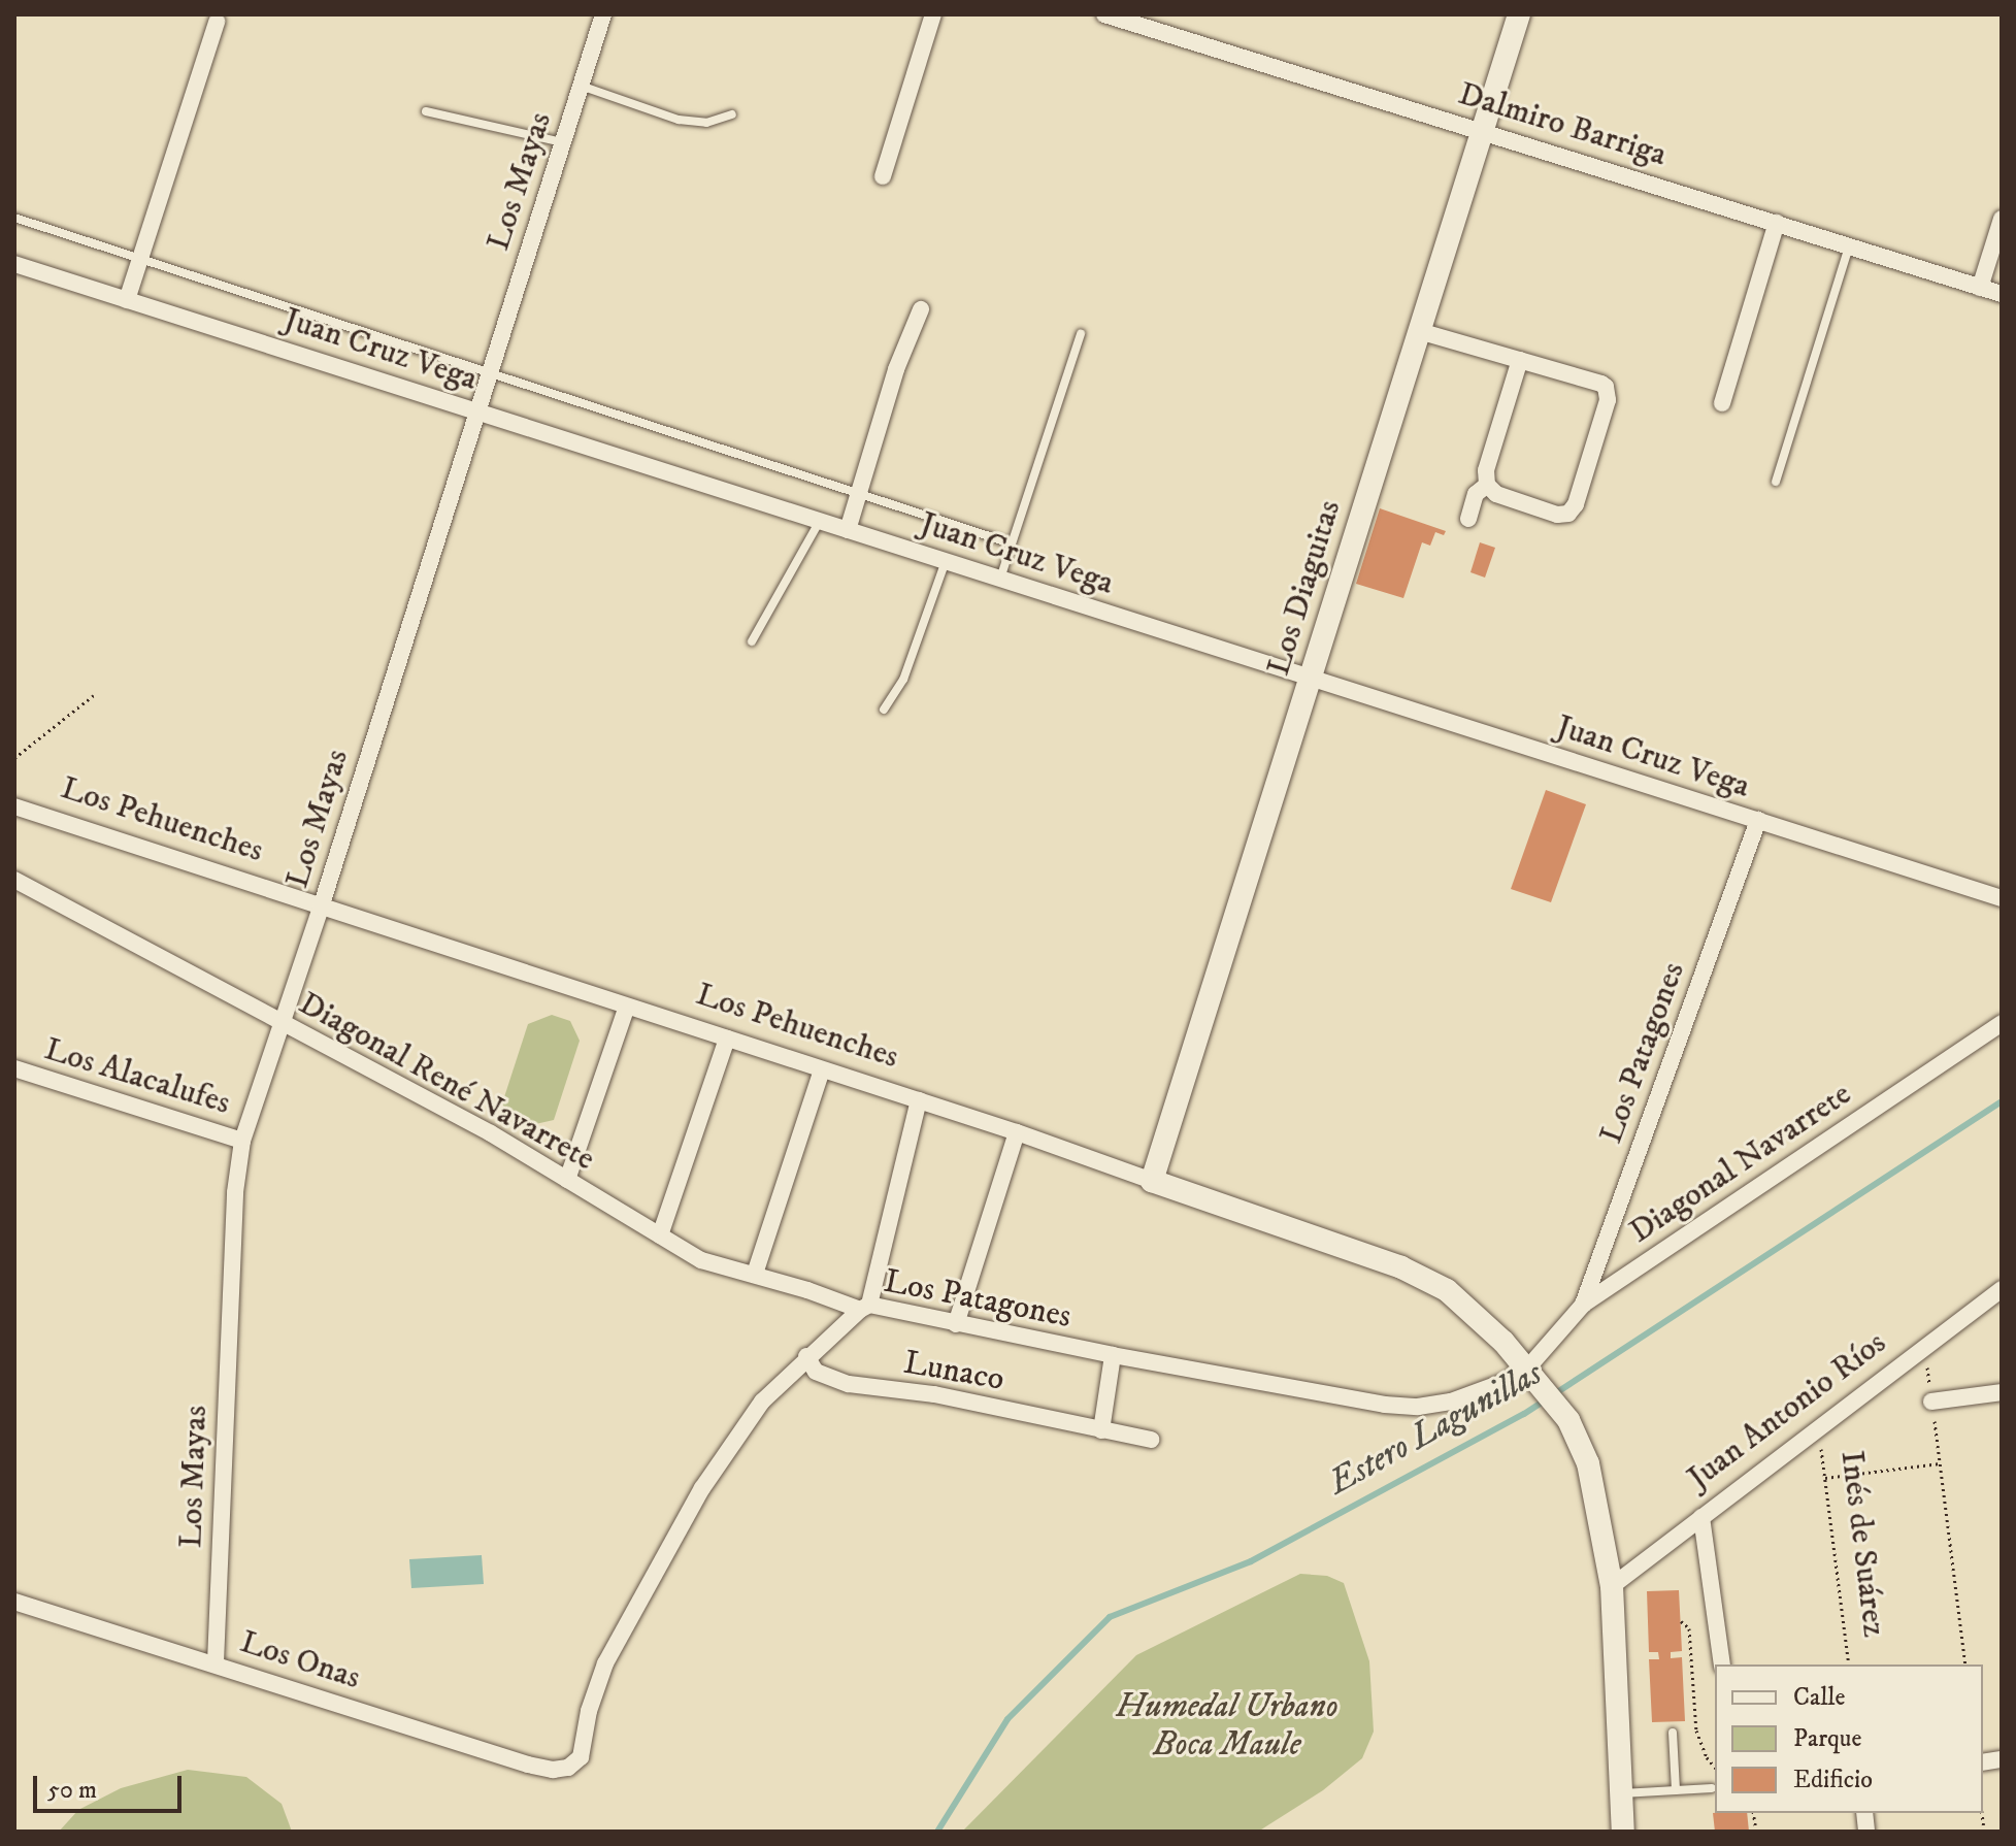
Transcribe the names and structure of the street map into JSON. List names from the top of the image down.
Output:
{
  "streets": {
    "street": [
      "Dalmiro Barriga",
      "Los Mayas",
      "Juan Cruz Vega",
      "Los Diaguitas",
      "Los Pehuenches",
      "Los Patagones",
      "Los Alacalufes",
      "Diagonal René Navarrete",
      "Diagonal Navarrete",
      "Lunaco",
      "Juan Antonio Ríos",
      "Los Onas"
    ],
    "path": ["Inés de Suárez"]
  },
  "crossings": [
    ["Dalmiro Barriga", "Los Diaguitas"],
    ["Los Mayas", "Juan Cruz Vega"],
    ["Los Mayas", "Los Pehuenches"],
    ["Los Mayas", "Los Alacalufes"],
    ["Los Mayas", "Diagonal René Navarrete"],
    ["Los Mayas", "Los Onas"],
    ["Juan Cruz Vega", "Los Diaguitas"],
    ["Juan Cruz Vega", "Los Patagones"],
    ["Los Diaguitas", "Los Pehuenches"],
    ["Los Pehuenches", "Los Patagones"],
    ["Los Pehuenches", "Diagonal Navarrete"],
    ["Los Patagones", "Diagonal René Navarrete"],
    ["Los Patagones", "Diagonal Navarrete"],
    ["Los Patagones", "Lunaco"],
    ["Los Patagones", "Los Onas"],
    ["Juan Antonio Ríos", "Inés de Suárez"]
  ],
  "water": ["Estero Lagunillas"],
  "parks": ["Humedal Urbano Boca Maule"],
  "legend": ["Calle", "Parque", "Edificio"],
  "scale_bar": "50 m"
}
